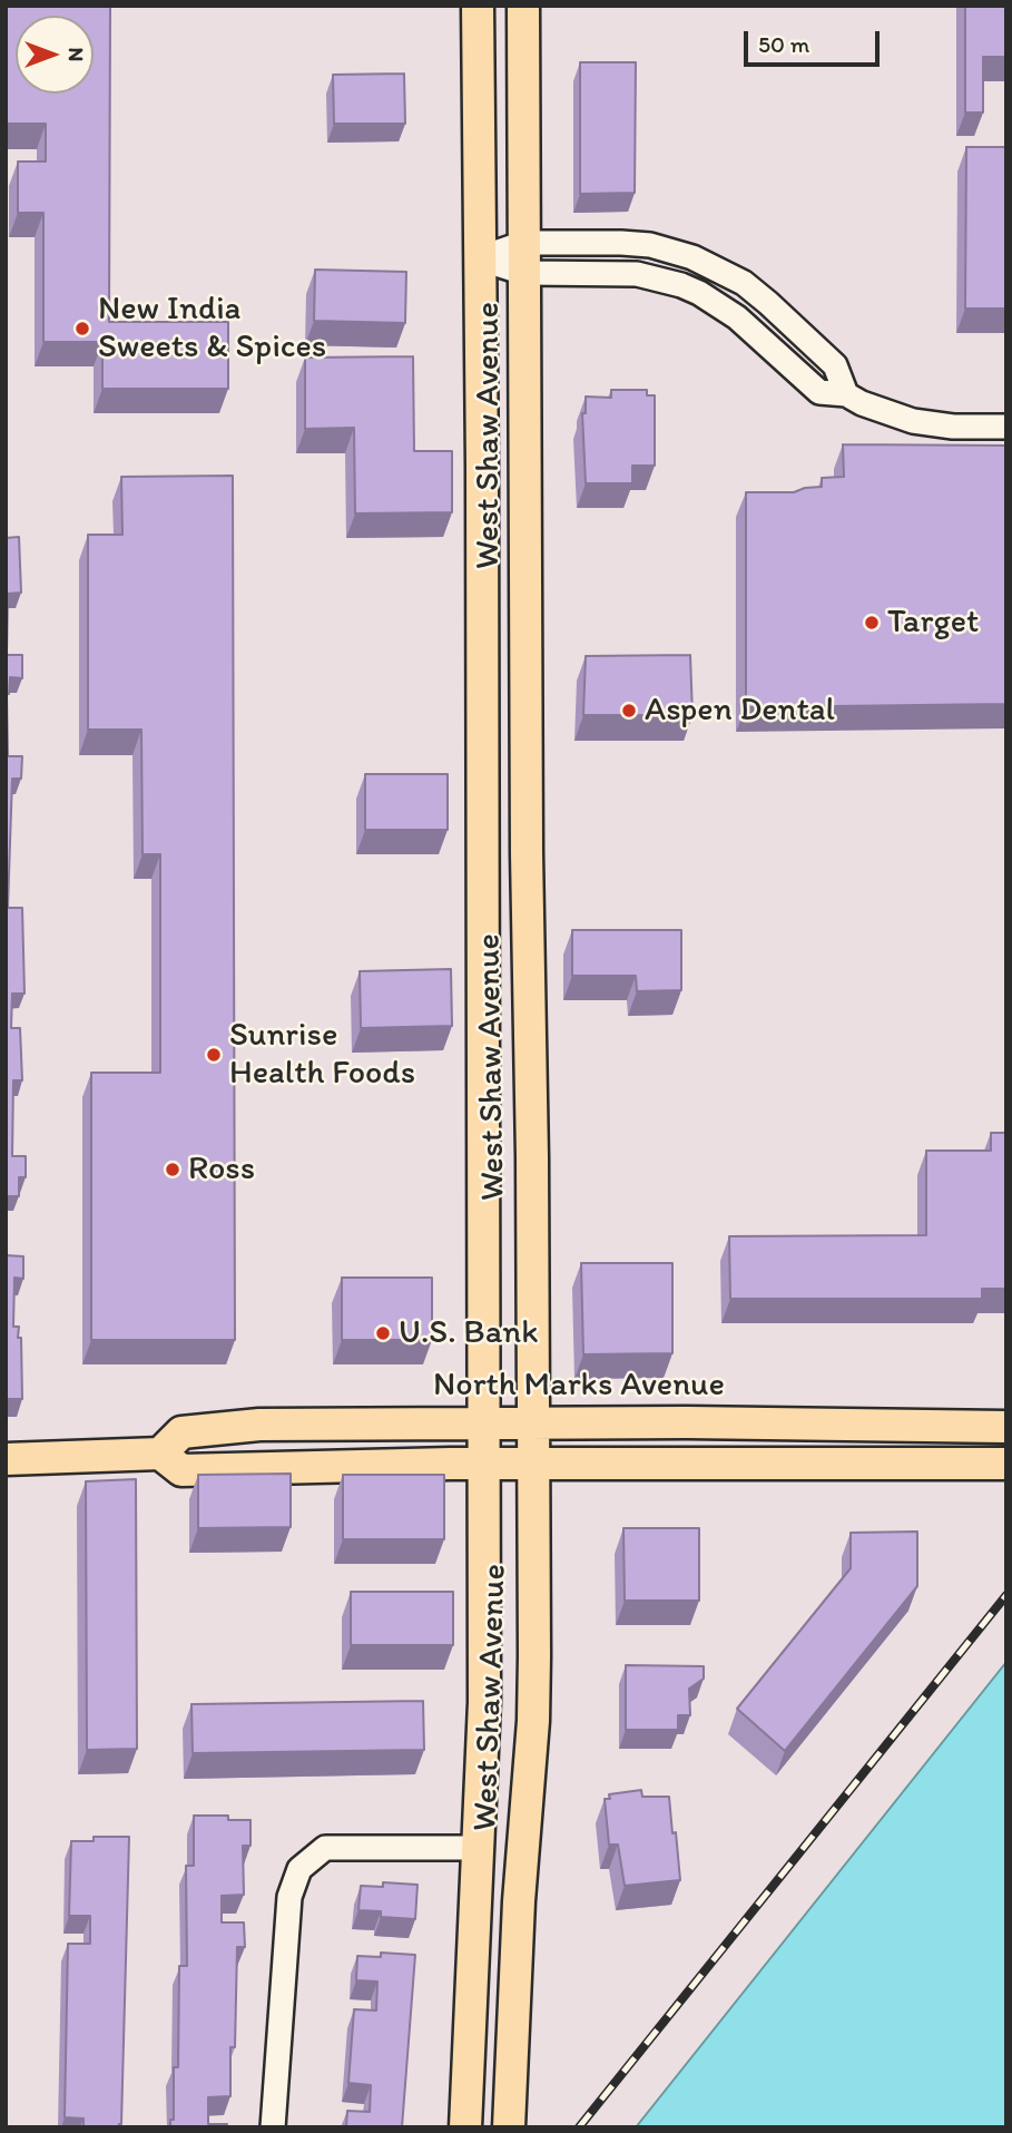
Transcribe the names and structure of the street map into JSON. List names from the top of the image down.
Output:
{
  "streets": {
    "main road": ["West Shaw Avenue", "North Marks Avenue"]
  },
  "crossings": [
    ["West Shaw Avenue", "North Marks Avenue"]
  ],
  "places": [
    "New India Sweets & Spices",
    "Target",
    "Aspen Dental",
    "Sunrise Health Foods",
    "Ross",
    "U.S. Bank"
  ],
  "scale_bar": "50 m",
  "north": "right"
}
